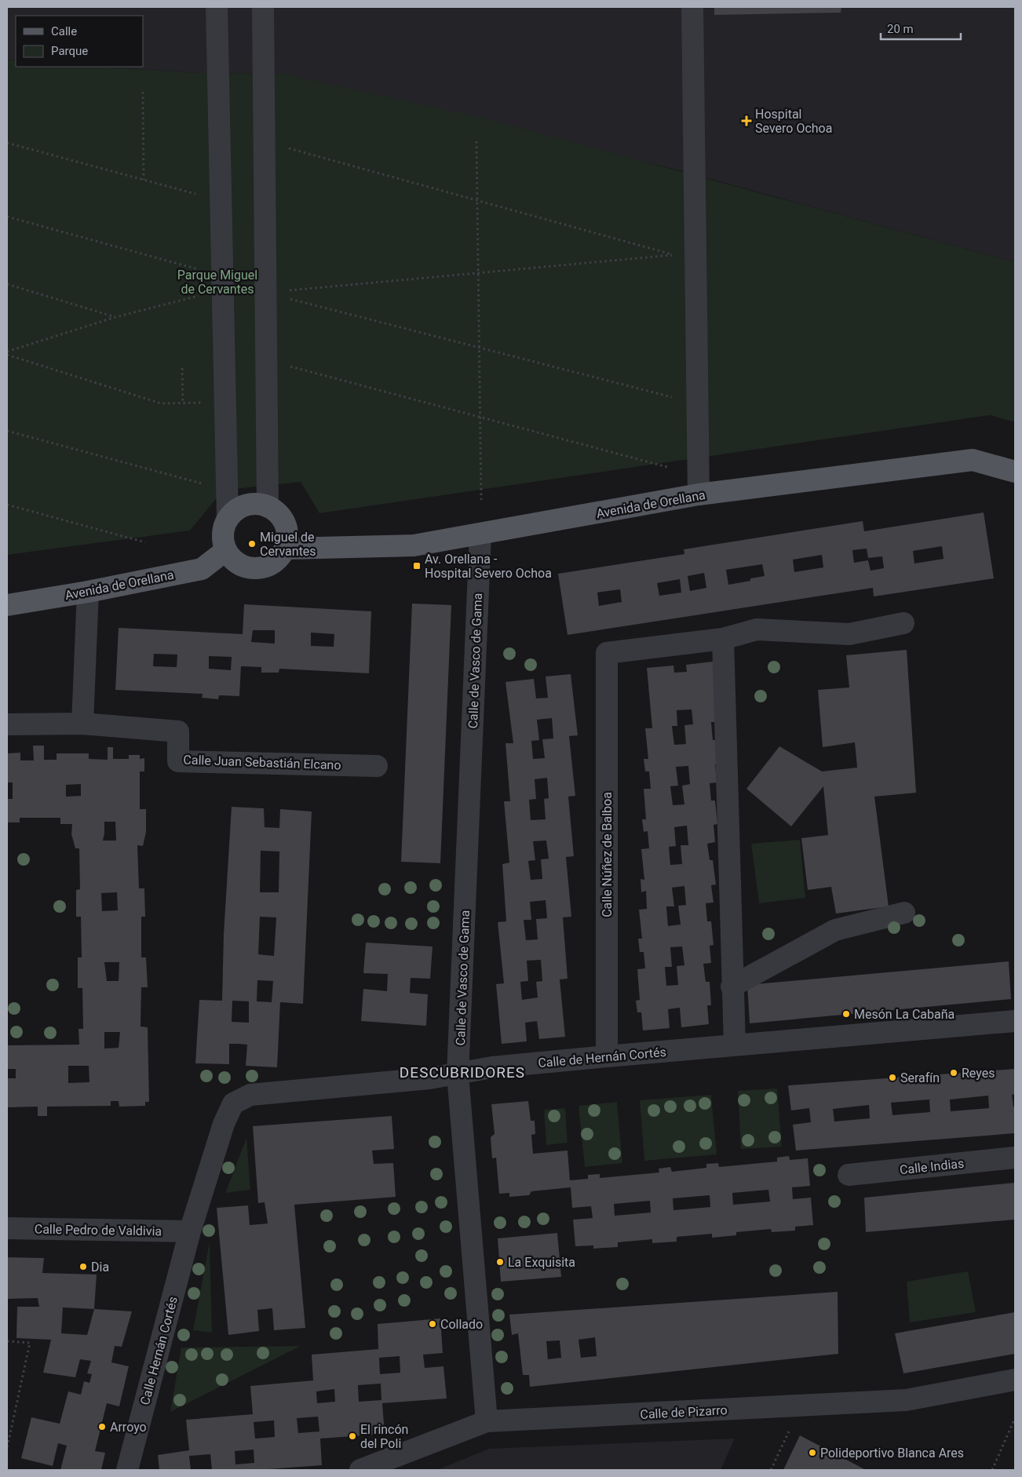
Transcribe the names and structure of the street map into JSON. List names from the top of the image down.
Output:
{
  "streets": {
    "main road": ["Avenida de Orellana"],
    "street": [
      "Calle de Vasco de Gama",
      "Calle Juan Sebastián Elcano",
      "Calle Núñez de Balboa",
      "Calle de Hernán Cortés",
      "Calle Indias",
      "Calle Pedro de Valdivia",
      "Calle Hernán Cortés",
      "Calle de Pizarro"
    ]
  },
  "crossings": [
    ["Avenida de Orellana", "Calle de Vasco de Gama"],
    ["Calle de Vasco de Gama", "Calle de Hernán Cortés"],
    ["Calle de Vasco de Gama", "Calle de Pizarro"],
    ["Calle Núñez de Balboa", "Calle de Hernán Cortés"],
    ["Calle de Hernán Cortés", "Calle Pedro de Valdivia"],
    ["Calle de Hernán Cortés", "Calle Hernán Cortés"],
    ["Calle Pedro de Valdivia", "Calle Hernán Cortés"]
  ],
  "districts": ["DESCUBRIDORES"],
  "parks": ["Parque Miguel de Cervantes"],
  "places": {
    "health": ["Hospital Severo Ochoa"],
    "other": [
      "Miguel de Cervantes",
      "Mesón La Cabaña",
      "Reyes",
      "Serafín",
      "La Exquisita",
      "Dia",
      "Collado",
      "Arroyo",
      "El rincón del Poli",
      "Polideportivo Blanca Ares"
    ],
    "transit": ["Av. Orellana - Hospital Severo Ochoa"]
  },
  "legend": ["Calle", "Parque"],
  "scale_bar": "20 m"
}
